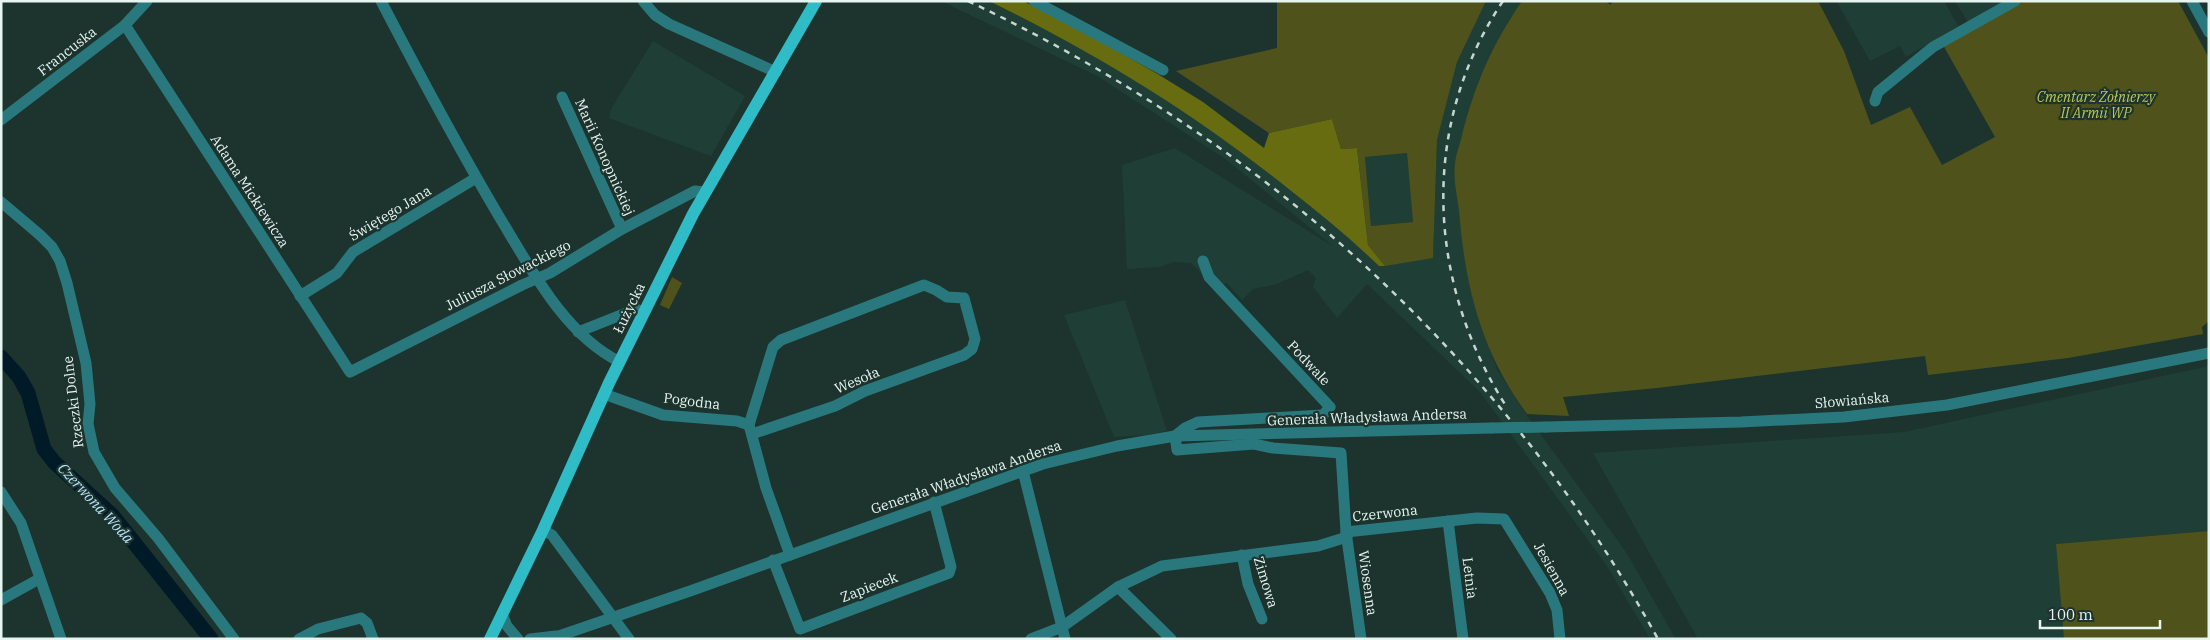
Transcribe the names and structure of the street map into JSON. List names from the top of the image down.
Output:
{
  "streets": {
    "main road": ["Łużycka"],
    "street": [
      "Francuska",
      "Marii Konopnickiej",
      "Adama Mickiewicza",
      "Świętego Jana",
      "Juliusza Słowackiego",
      "Podwale",
      "Wesoła",
      "Słowiańska",
      "Pogodna",
      "Rzeczki Dolne",
      "Generała Władysława Andersa",
      "Czerwona",
      "Jesienna",
      "Letnia",
      "Zimowa",
      "Wiosenna",
      "Zapiecek"
    ]
  },
  "crossings": [
    ["Francuska", "Adama Mickiewicza"],
    ["Marii Konopnickiej", "Juliusza Słowackiego"],
    ["Adama Mickiewicza", "Świętego Jana"],
    ["Adama Mickiewicza", "Juliusza Słowackiego"],
    ["Juliusza Słowackiego", "Łużycka"],
    ["Łużycka", "Pogodna"],
    ["Podwale", "Generała Władysława Andersa"],
    ["Podwale", "Czerwona"],
    ["Wesoła", "Pogodna"],
    ["Słowiańska", "Generała Władysława Andersa"],
    ["Generała Władysława Andersa", "Czerwona"],
    ["Generała Władysława Andersa", "Zapiecek"],
    ["Czerwona", "Jesienna"],
    ["Czerwona", "Letnia"],
    ["Czerwona", "Wiosenna"]
  ],
  "water": ["Czerwona Woda"],
  "parks": ["Cmentarz Żołnierzy II Armii WP"],
  "scale_bar": "100 m"
}
